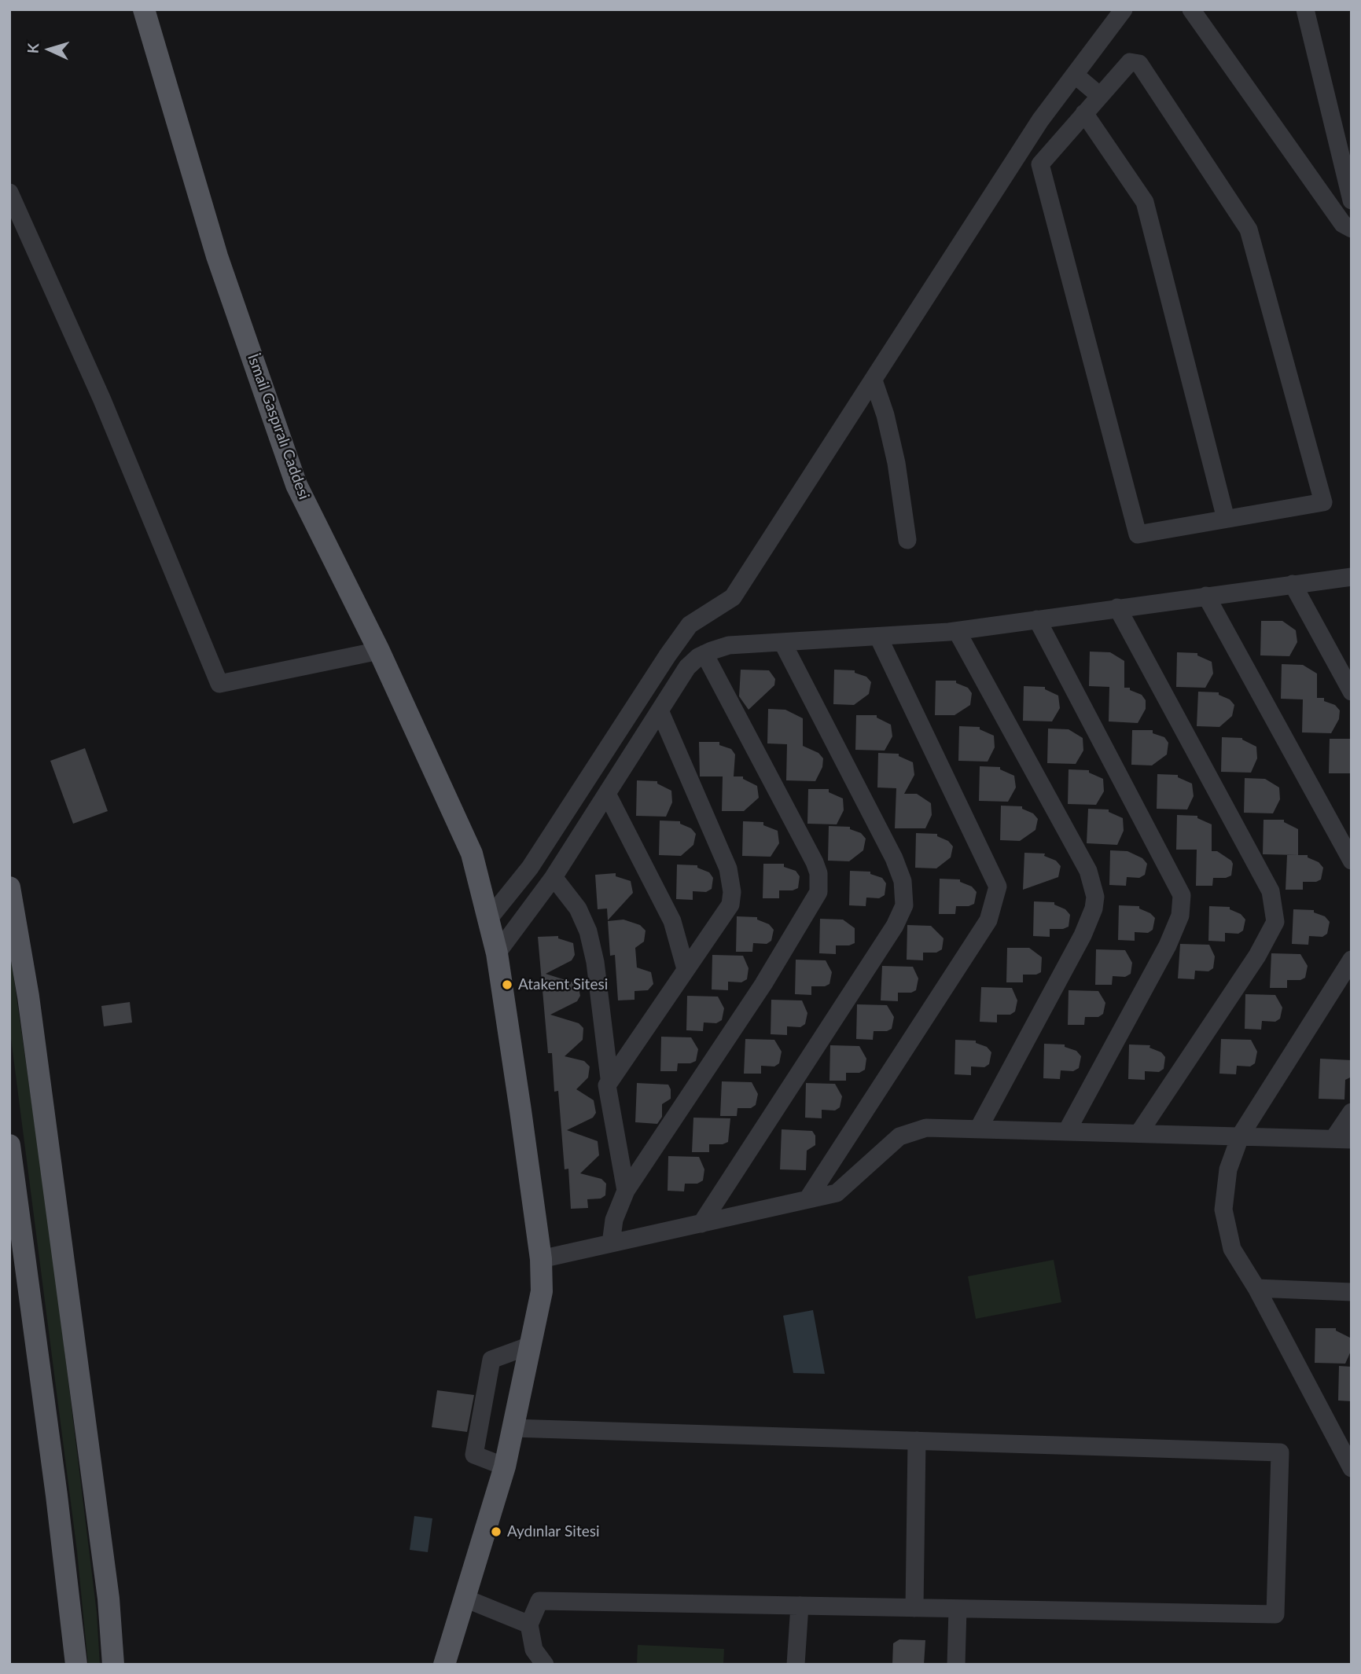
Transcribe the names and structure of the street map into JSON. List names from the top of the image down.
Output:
{
  "streets": {
    "main road": ["İsmail Gaspıralı Caddesi"]
  },
  "places": ["Atakent Sitesi", "Aydınlar Sitesi"],
  "north": "left"
}
